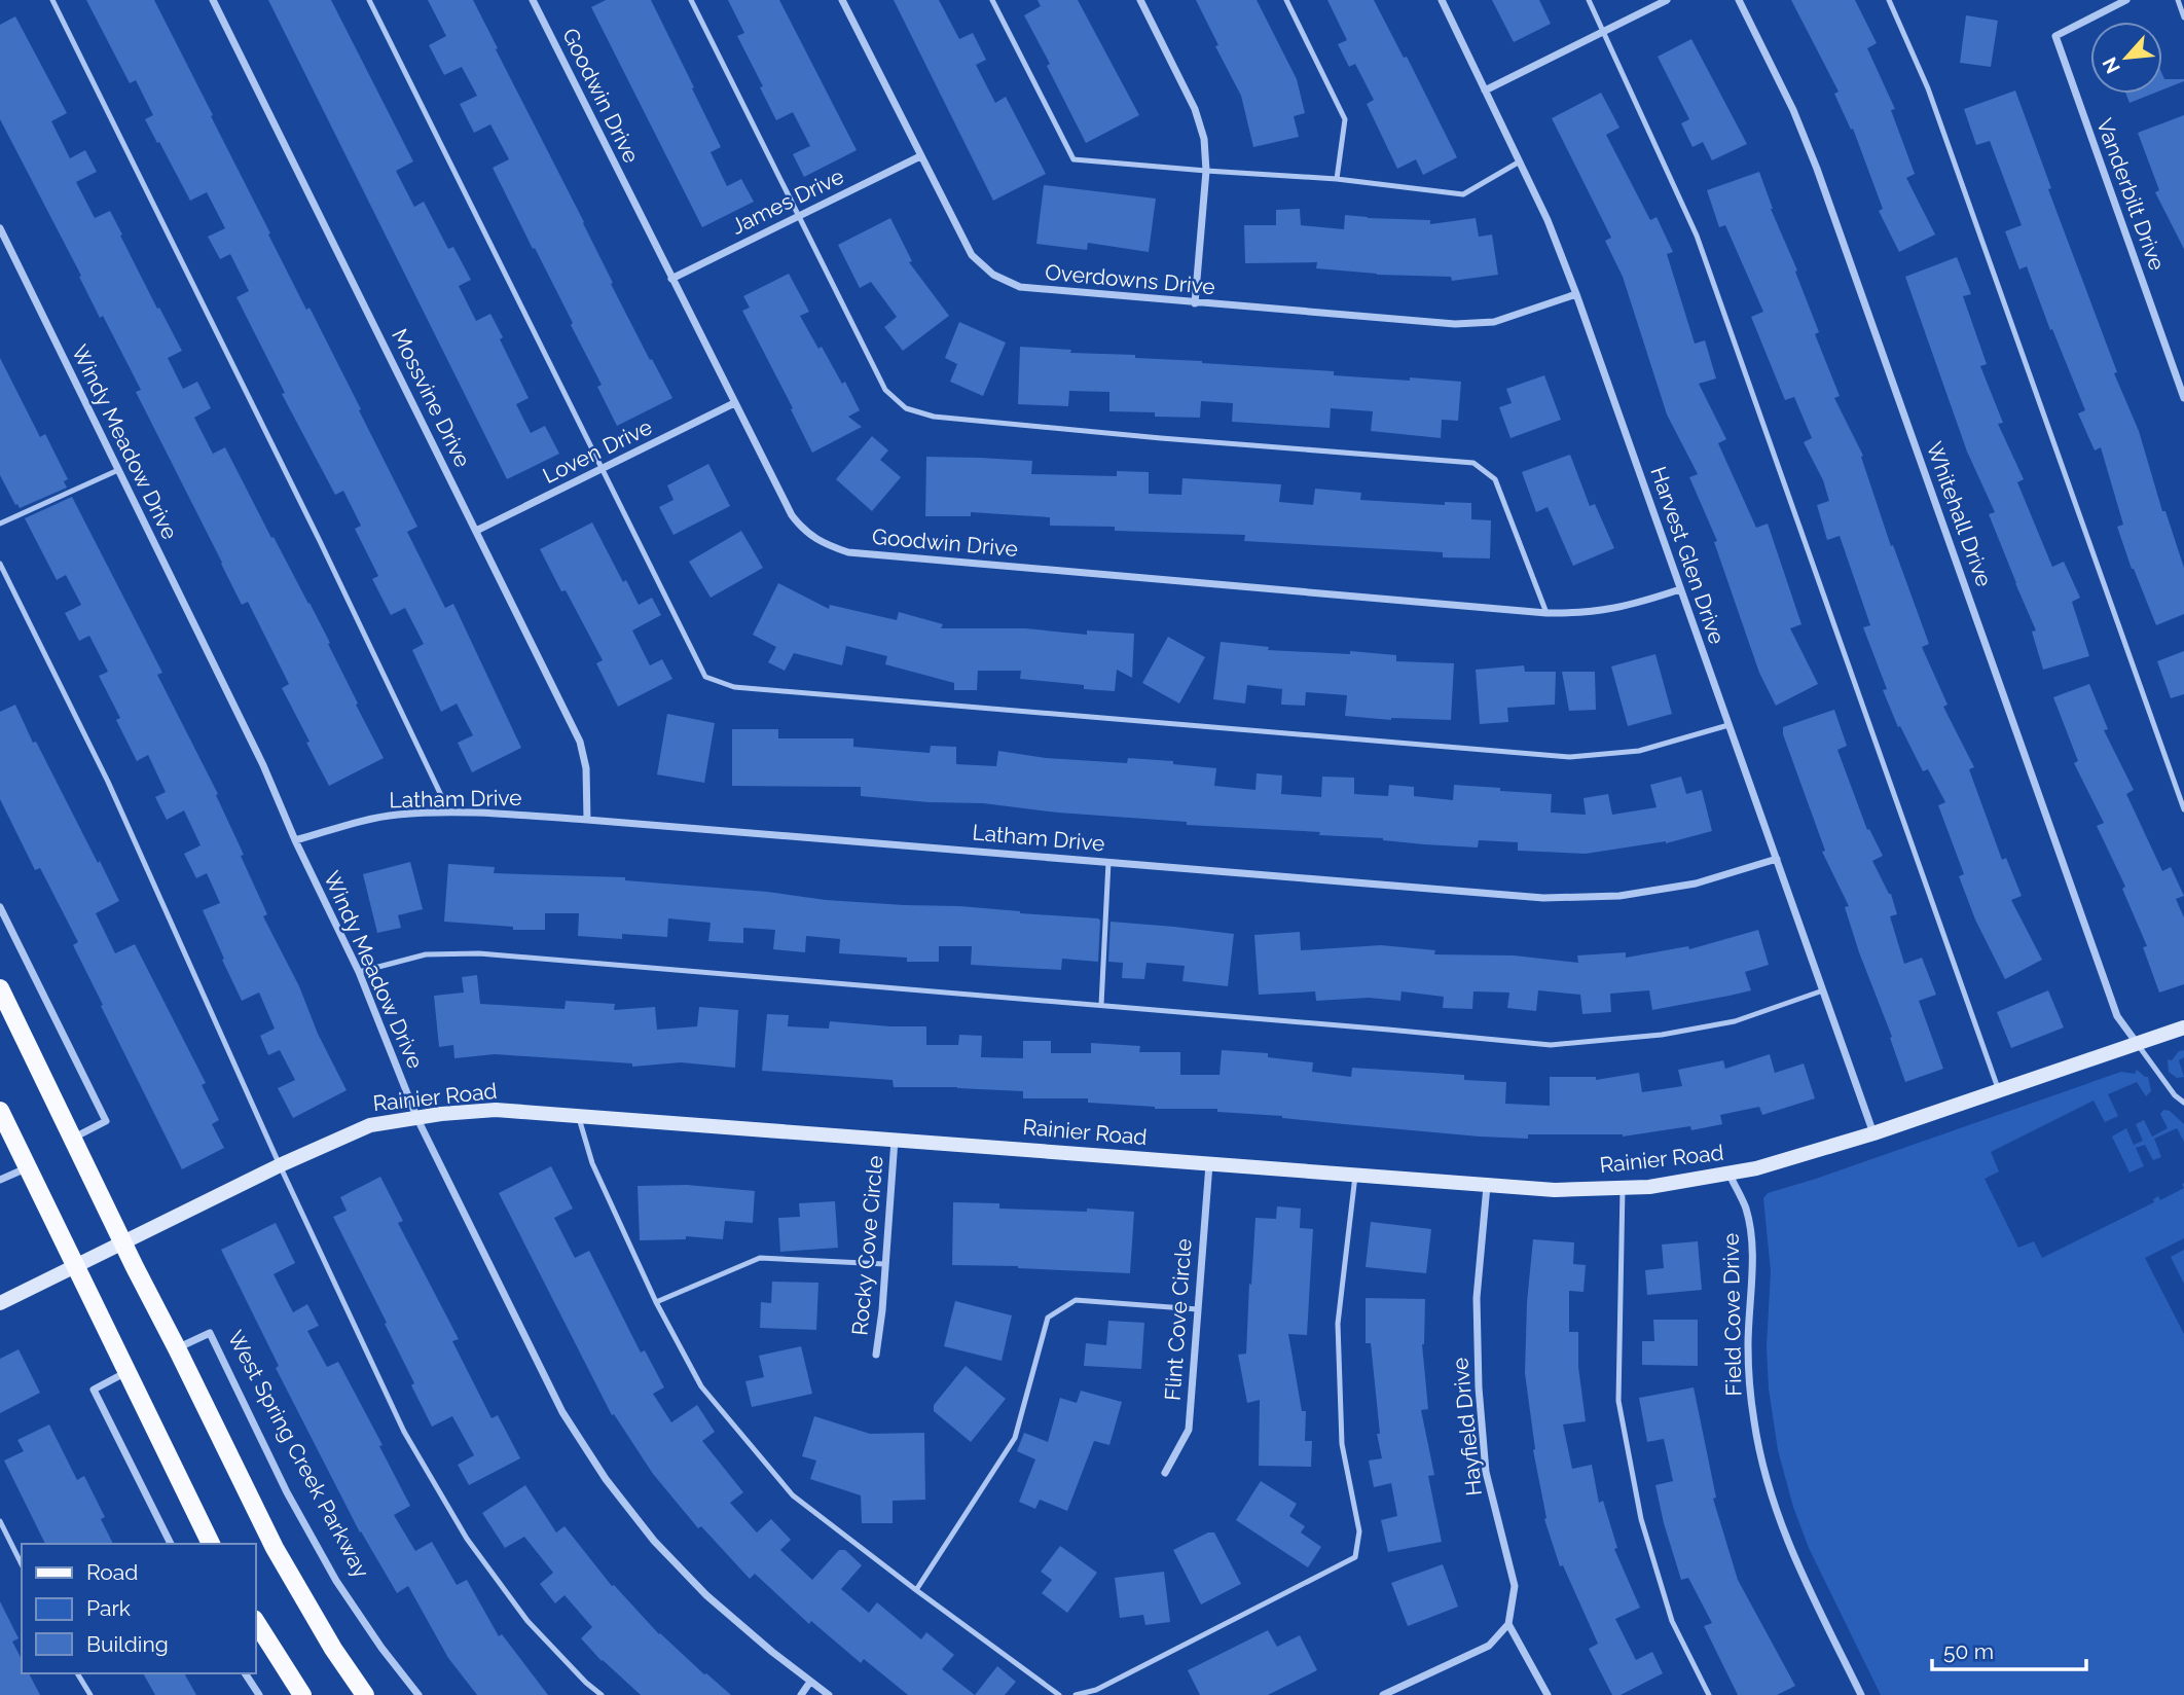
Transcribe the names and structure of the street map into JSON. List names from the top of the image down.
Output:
{
  "streets": {
    "street": [
      "Goodwin Drive",
      "Vanderbilt Drive",
      "James Drive",
      "Overdowns Drive",
      "Mossvine Drive",
      "Windy Meadow Drive",
      "Loven Drive",
      "Whitehall Drive",
      "Harvest Glen Drive",
      "Latham Drive",
      "Rainier Road",
      "Rocky Cove Circle",
      "Field Cove Drive",
      "Flint Cove Circle",
      "Hayfield Drive",
      "West Spring Creek Parkway"
    ]
  },
  "crossings": [
    ["Goodwin Drive", "James Drive"],
    ["Goodwin Drive", "Loven Drive"],
    ["Goodwin Drive", "Harvest Glen Drive"],
    ["James Drive", "Overdowns Drive"],
    ["Overdowns Drive", "Harvest Glen Drive"],
    ["Mossvine Drive", "Loven Drive"],
    ["Mossvine Drive", "Latham Drive"],
    ["Windy Meadow Drive", "Latham Drive"],
    ["Windy Meadow Drive", "Rainier Road"],
    ["Whitehall Drive", "Rainier Road"],
    ["Harvest Glen Drive", "Latham Drive"],
    ["Harvest Glen Drive", "Rainier Road"],
    ["Rainier Road", "Rocky Cove Circle"],
    ["Rainier Road", "Field Cove Drive"],
    ["Rainier Road", "Flint Cove Circle"],
    ["Rainier Road", "Hayfield Drive"]
  ],
  "legend": ["Road", "Park", "Building"],
  "scale_bar": "50 m",
  "north": "bottom left"
}
